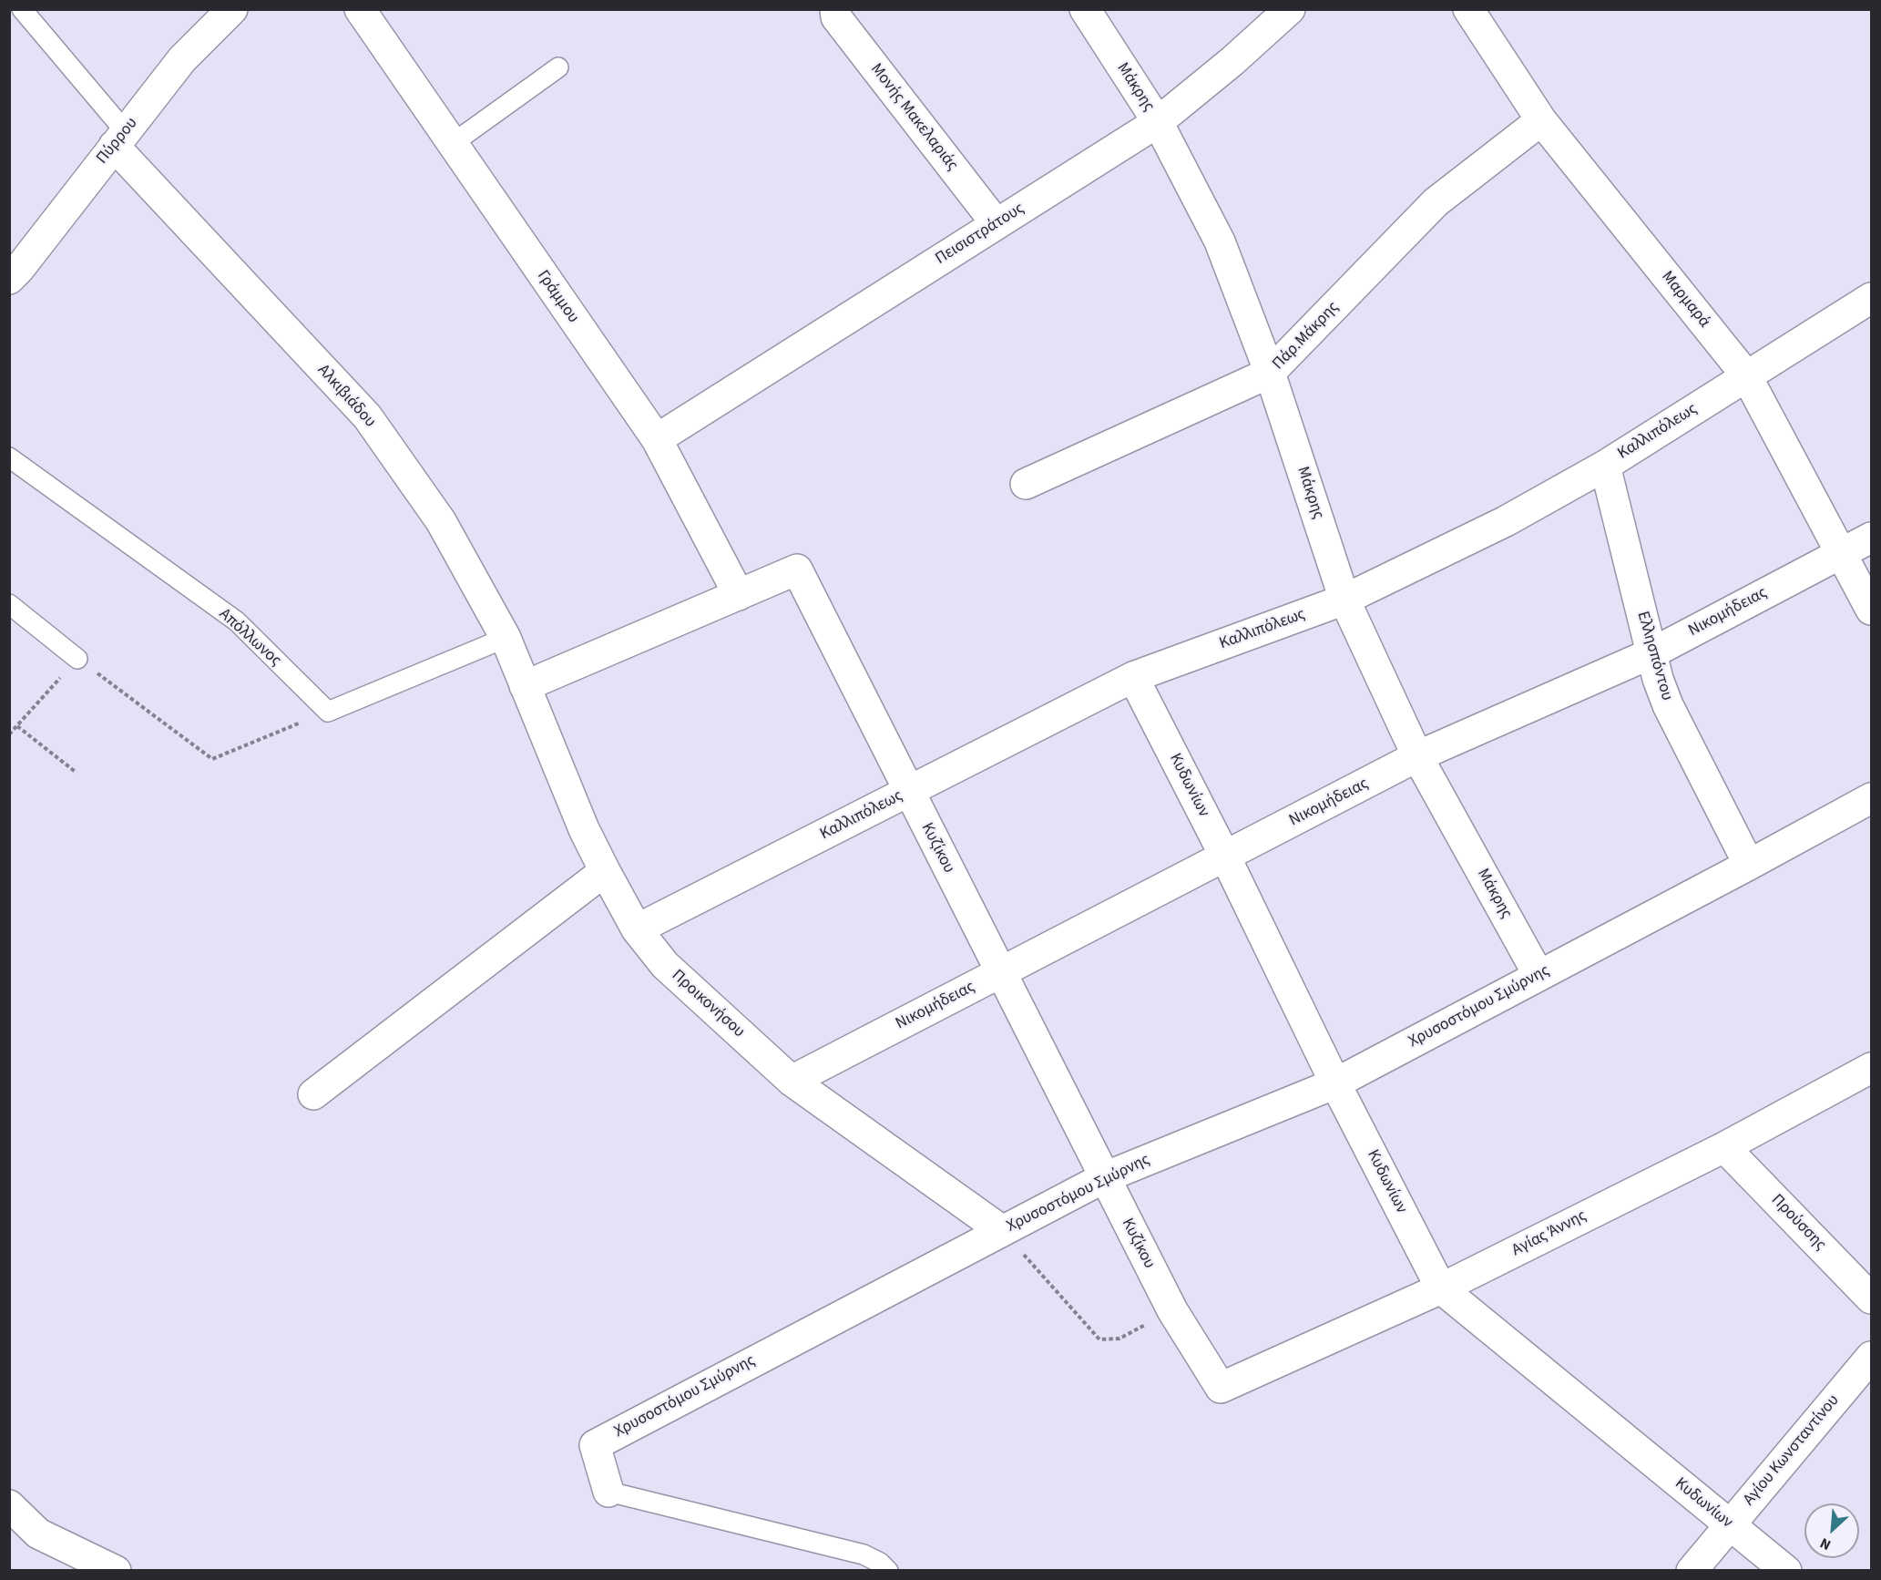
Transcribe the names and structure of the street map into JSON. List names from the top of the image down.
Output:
{
  "streets": {
    "street": [
      "Μάκρης",
      "Μονής Μακελαριάς",
      "Πύρρου",
      "Πεισιστράτους",
      "Γράμμου",
      "Μαρμαρά",
      "Πάρ.Μάκρης",
      "Αλκιβιάδου",
      "Καλλιπόλεως",
      "Νικομήδειας",
      "Ελλησπόντου",
      "Κυδωνίων",
      "Κυζίκου",
      "Προικονήσου",
      "Χρυσοστόμου Σμύρνης",
      "Προύσσης",
      "Αγίας Άννης",
      "Αγίου Κωνσταντίνου"
    ],
    "lane": ["Απόλλωνος"]
  },
  "crossings": [
    ["Μάκρης", "Πεισιστράτους"],
    ["Μάκρης", "Πάρ.Μάκρης"],
    ["Μάκρης", "Καλλιπόλεως"],
    ["Μάκρης", "Νικομήδειας"],
    ["Μάκρης", "Χρυσοστόμου Σμύρνης"],
    ["Μονής Μακελαριάς", "Πεισιστράτους"],
    ["Πύρρου", "Αλκιβιάδου"],
    ["Πεισιστράτους", "Γράμμου"],
    ["Γράμμου", "Κυζίκου"],
    ["Μαρμαρά", "Πάρ.Μάκρης"],
    ["Μαρμαρά", "Καλλιπόλεως"],
    ["Μαρμαρά", "Νικομήδειας"],
    ["Αλκιβιάδου", "Κυζίκου"],
    ["Αλκιβιάδου", "Προικονήσου"],
    ["Καλλιπόλεως", "Ελλησπόντου"],
    ["Καλλιπόλεως", "Κυδωνίων"],
    ["Καλλιπόλεως", "Κυζίκου"],
    ["Καλλιπόλεως", "Προικονήσου"],
    ["Νικομήδειας", "Ελλησπόντου"],
    ["Νικομήδειας", "Κυδωνίων"],
    ["Νικομήδειας", "Κυζίκου"],
    ["Νικομήδειας", "Προικονήσου"],
    ["Ελλησπόντου", "Χρυσοστόμου Σμύρνης"],
    ["Κυδωνίων", "Χρυσοστόμου Σμύρνης"],
    ["Κυδωνίων", "Αγίας Άννης"],
    ["Κυδωνίων", "Αγίου Κωνσταντίνου"],
    ["Κυζίκου", "Προικονήσου"],
    ["Κυζίκου", "Χρυσοστόμου Σμύρνης"],
    ["Κυζίκου", "Αγίας Άννης"],
    ["Προικονήσου", "Χρυσοστόμου Σμύρνης"],
    ["Προύσσης", "Αγίας Άννης"]
  ],
  "north": "bottom left"
}
